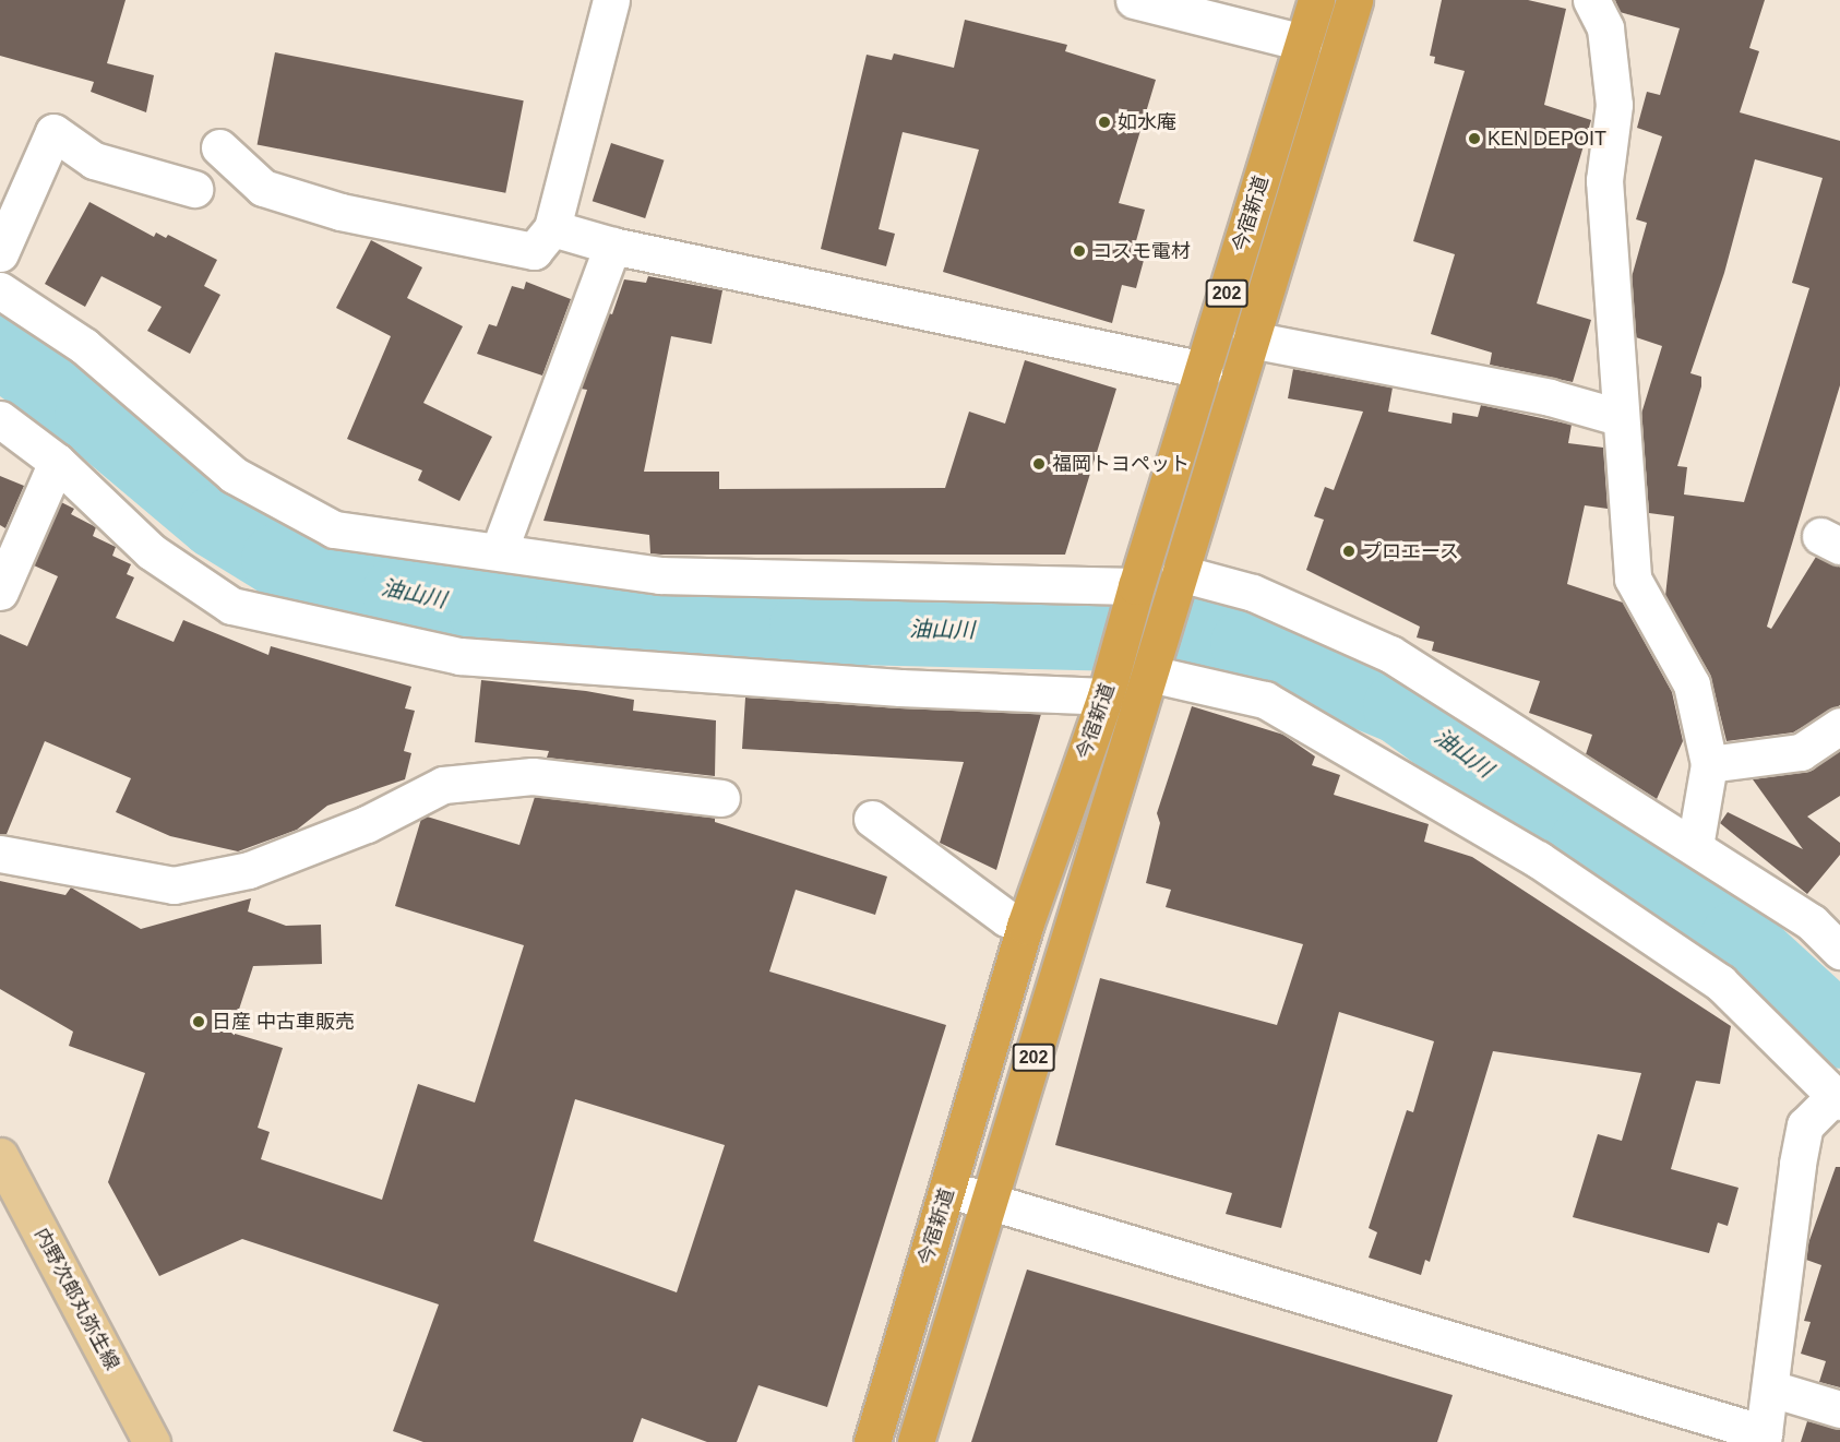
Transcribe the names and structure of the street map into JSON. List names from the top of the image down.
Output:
{
  "streets": {
    "highway": ["今宿新道", "202"],
    "main road": ["内野次郎丸弥生線"]
  },
  "water": ["油山川"],
  "places": [
    "如水庵",
    "KEN DEPOIT",
    "コスモ電材",
    "福岡トヨペット",
    "プロエース",
    "日産 中古車販売"
  ]
}
